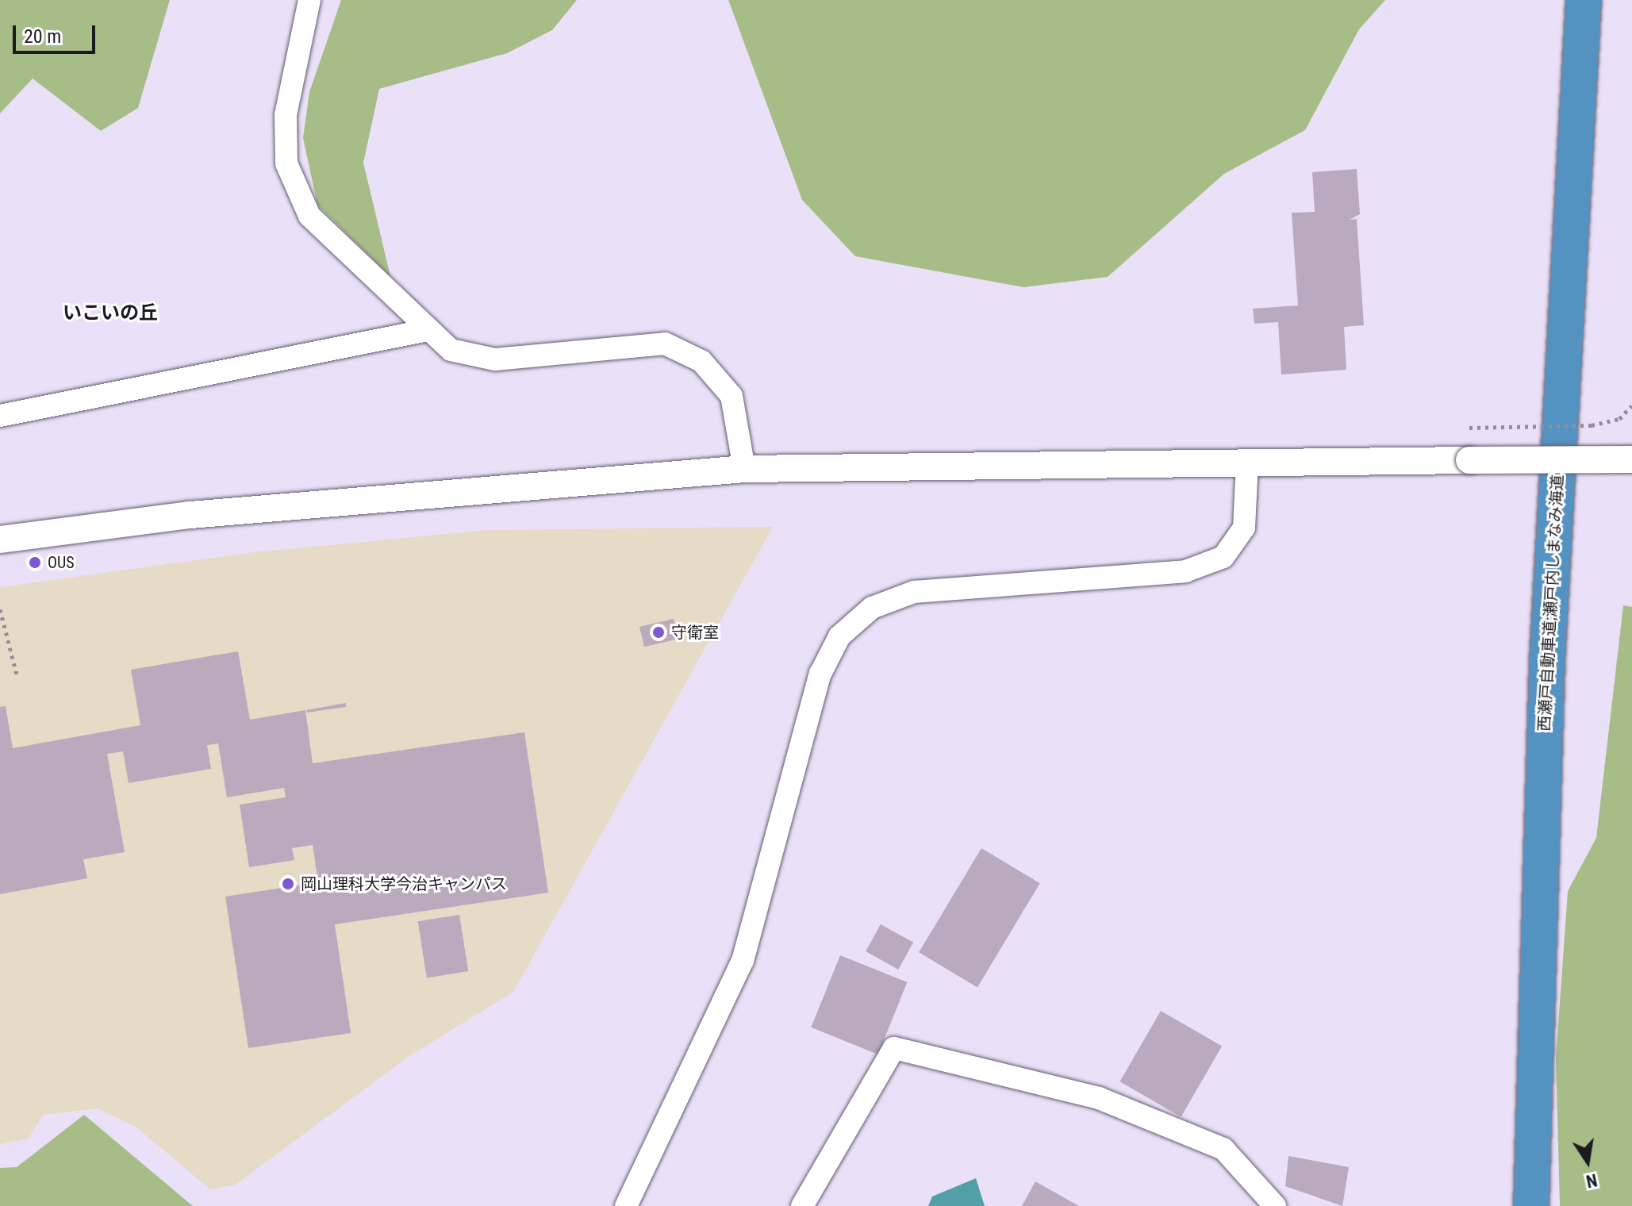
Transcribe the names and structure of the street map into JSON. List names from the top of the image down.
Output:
{
  "streets": {
    "highway": ["西瀬戸自動車道;瀬戸内しまなみ海道"]
  },
  "districts": ["いこいの丘"],
  "places": ["OUS", "守衛室", "岡山理科大学今治キャンパス"],
  "scale_bar": "20 m",
  "north": "bottom"
}
